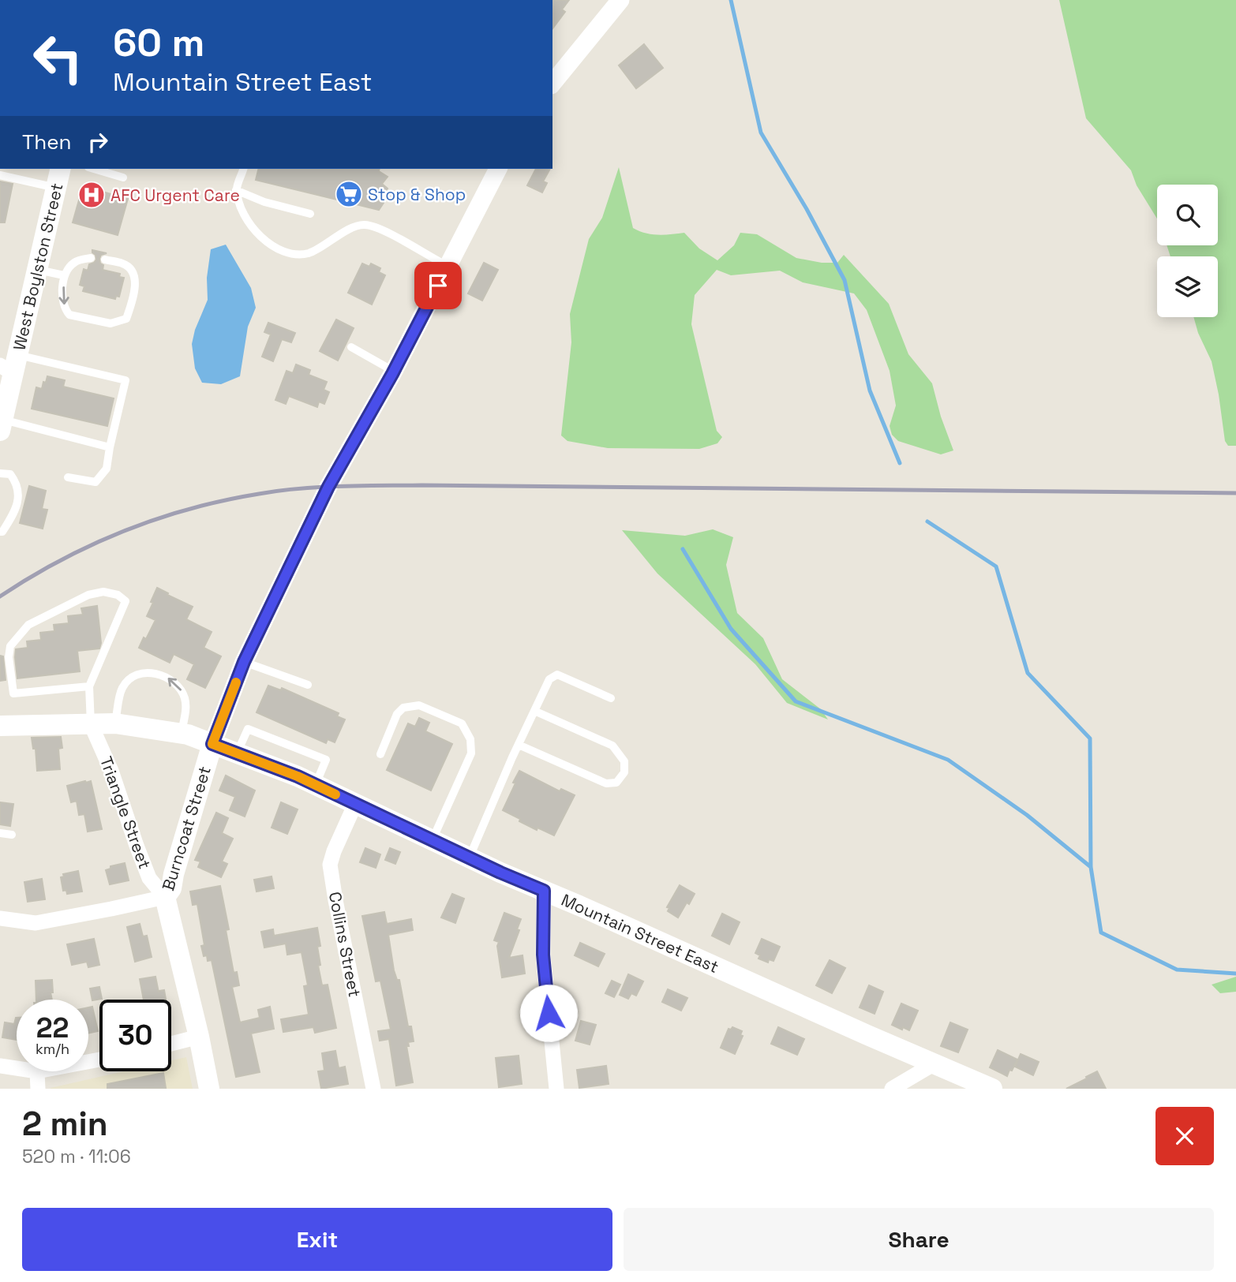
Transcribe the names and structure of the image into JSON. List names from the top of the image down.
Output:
{
  "streets": {
    "main road": ["West Boylston Street", "Burncoat Street", "Mountain Street East"],
    "street": ["Triangle Street", "Collins Street"]
  },
  "crossings": [
    ["Triangle Street", "Burncoat Street"],
    ["Triangle Street", "Mountain Street East"],
    ["Burncoat Street", "Mountain Street East"],
    ["Mountain Street East", "Collins Street"]
  ],
  "places": {
    "supermarket": ["Stop & Shop"],
    "hospital": ["AFC Urgent Care"]
  },
  "page": {
    "turn": ["60 m", "Mountain Street East"],
    "then": "Then",
    "speed": "22 km/h",
    "limit": "30",
    "heading": ["2 min", "520 m · 11:06"],
    "buttons": ["Exit", "Share"]
  }
}
